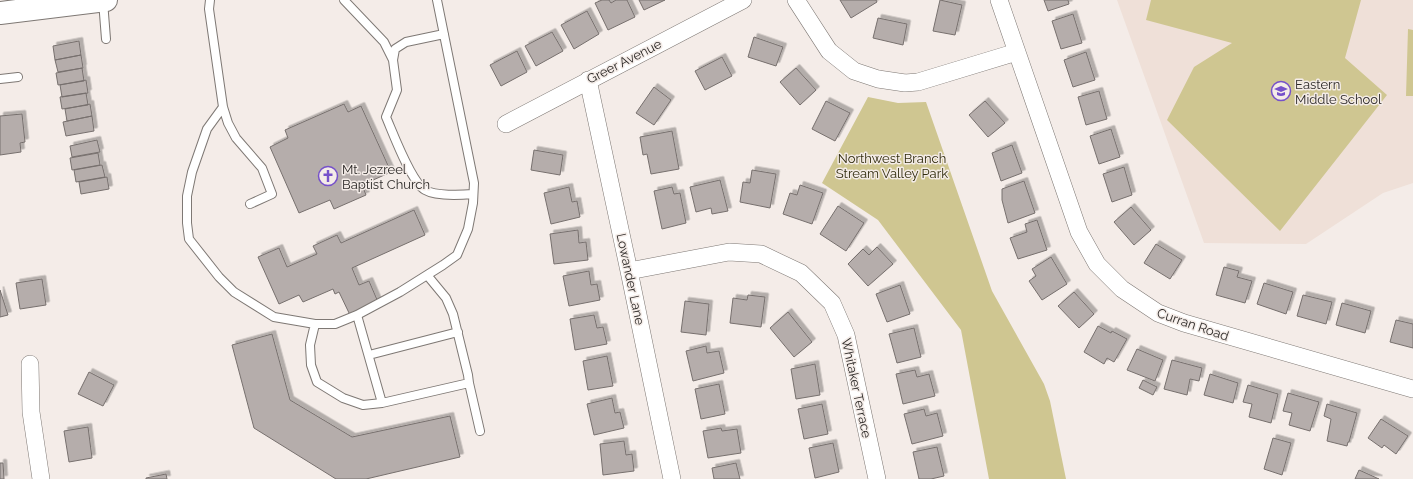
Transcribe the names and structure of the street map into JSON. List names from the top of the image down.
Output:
{
  "streets": {
    "street": [
      "Greer Avenue",
      "Lowander Lane",
      "Curran Road",
      "Whitaker Terrace"
    ]
  },
  "crossings": [
    ["Greer Avenue", "Lowander Lane"],
    ["Lowander Lane", "Whitaker Terrace"]
  ],
  "parks": ["Northwest Branch Stream Valley Park"],
  "places": {
    "school or university": ["Eastern Middle School"],
    "church": ["Mt. Jezreel Baptist Church"]
  }
}
